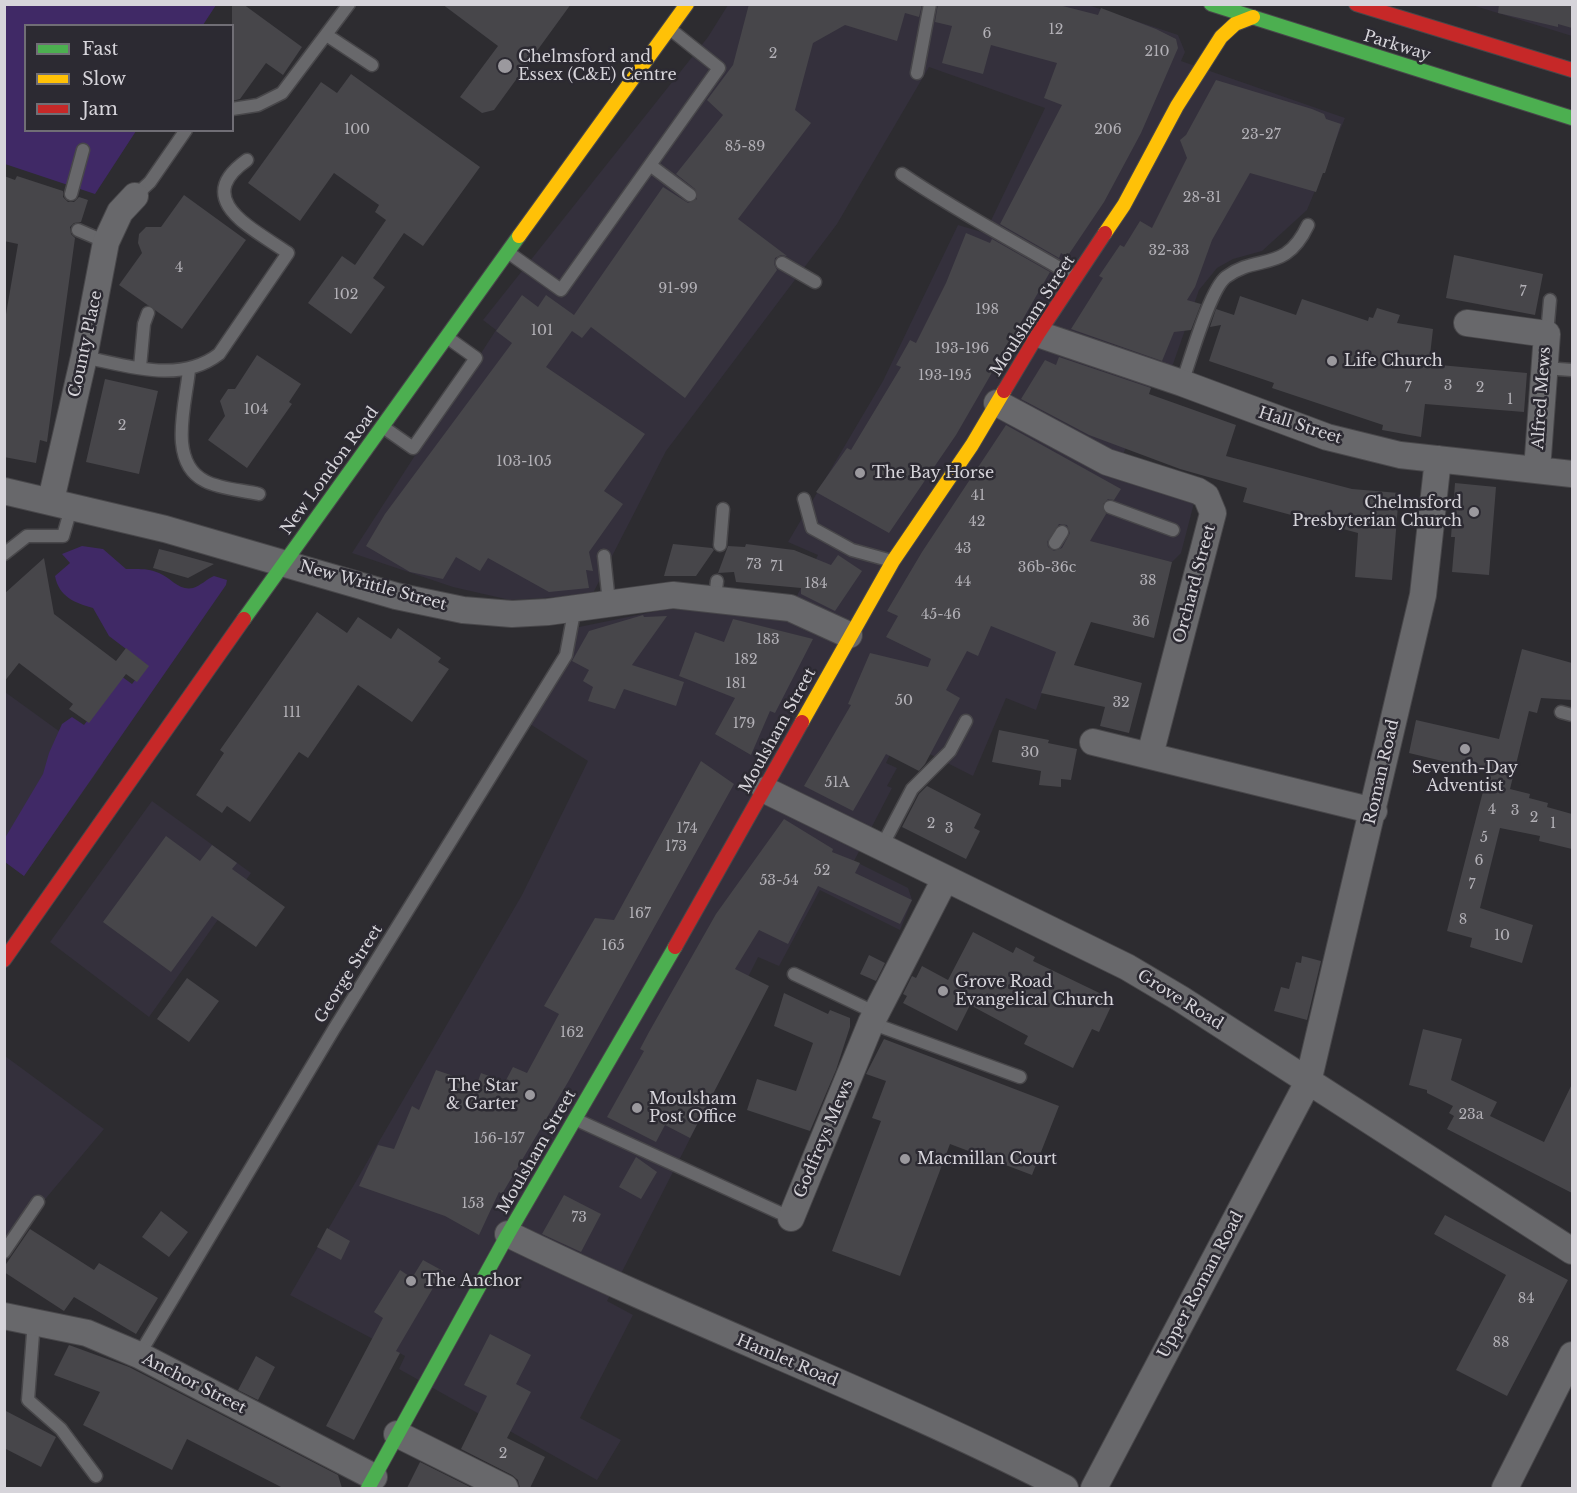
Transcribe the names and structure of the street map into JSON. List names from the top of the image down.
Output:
{
  "streets": {
    "main road": ["Parkway", "Moulsham Street", "New London Road"],
    "street": [
      "County Place",
      "Alfred Mews",
      "Hall Street",
      "Orchard Street",
      "New Writtle Street",
      "Roman Road",
      "Grove Road",
      "Godfreys Mews",
      "Upper Roman Road",
      "Hamlet Road",
      "Anchor Street"
    ],
    "lane": ["George Street"]
  },
  "crossings": [
    ["Parkway", "Moulsham Street"],
    ["Moulsham Street", "Hall Street"],
    ["Moulsham Street", "Orchard Street"],
    ["Moulsham Street", "New Writtle Street"],
    ["Moulsham Street", "Grove Road"],
    ["Moulsham Street", "Godfreys Mews"],
    ["Moulsham Street", "Hamlet Road"],
    ["Moulsham Street", "Anchor Street"],
    ["County Place", "New Writtle Street"],
    ["Alfred Mews", "Hall Street"],
    ["Hall Street", "Roman Road"],
    ["New London Road", "New Writtle Street"],
    ["New Writtle Street", "George Street"],
    ["Roman Road", "Grove Road"],
    ["Roman Road", "Upper Roman Road"],
    ["George Street", "Anchor Street"],
    ["Grove Road", "Godfreys Mews"],
    ["Grove Road", "Upper Roman Road"]
  ],
  "places": [
    "Chelmsford and Essex (C&E) Centre",
    "Life Church",
    "The Bay Horse",
    "Chelmsford Presbyterian Church",
    "Seventh-Day Adventist",
    "Grove Road Evangelical Church",
    "The Star & Garter",
    "Moulsham Post Office",
    "Macmillan Court",
    "The Anchor"
  ],
  "house_numbers": [
    "12",
    "6",
    "210",
    "2",
    "100",
    "206",
    "23-27",
    "85-89",
    "28-31",
    "32-33",
    "4",
    "91-99",
    "7",
    "102",
    "198",
    "101",
    "193-196",
    "193-195",
    "3",
    "7",
    "2",
    "1",
    "104",
    "2",
    "103-105",
    "41",
    "42",
    "43",
    "73",
    "71",
    "36b-36c",
    "38",
    "44",
    "184",
    "45-46",
    "36",
    "183",
    "182",
    "181",
    "50",
    "32",
    "111",
    "179",
    "30",
    "51A",
    "4",
    "3",
    "2",
    "2",
    "1",
    "174",
    "3",
    "5",
    "173",
    "6",
    "52",
    "53-54",
    "7",
    "167",
    "8",
    "10",
    "165",
    "162",
    "23a",
    "156-157",
    "153",
    "73",
    "84",
    "88",
    "2"
  ],
  "legend": ["Fast", "Slow", "Jam"]
}
